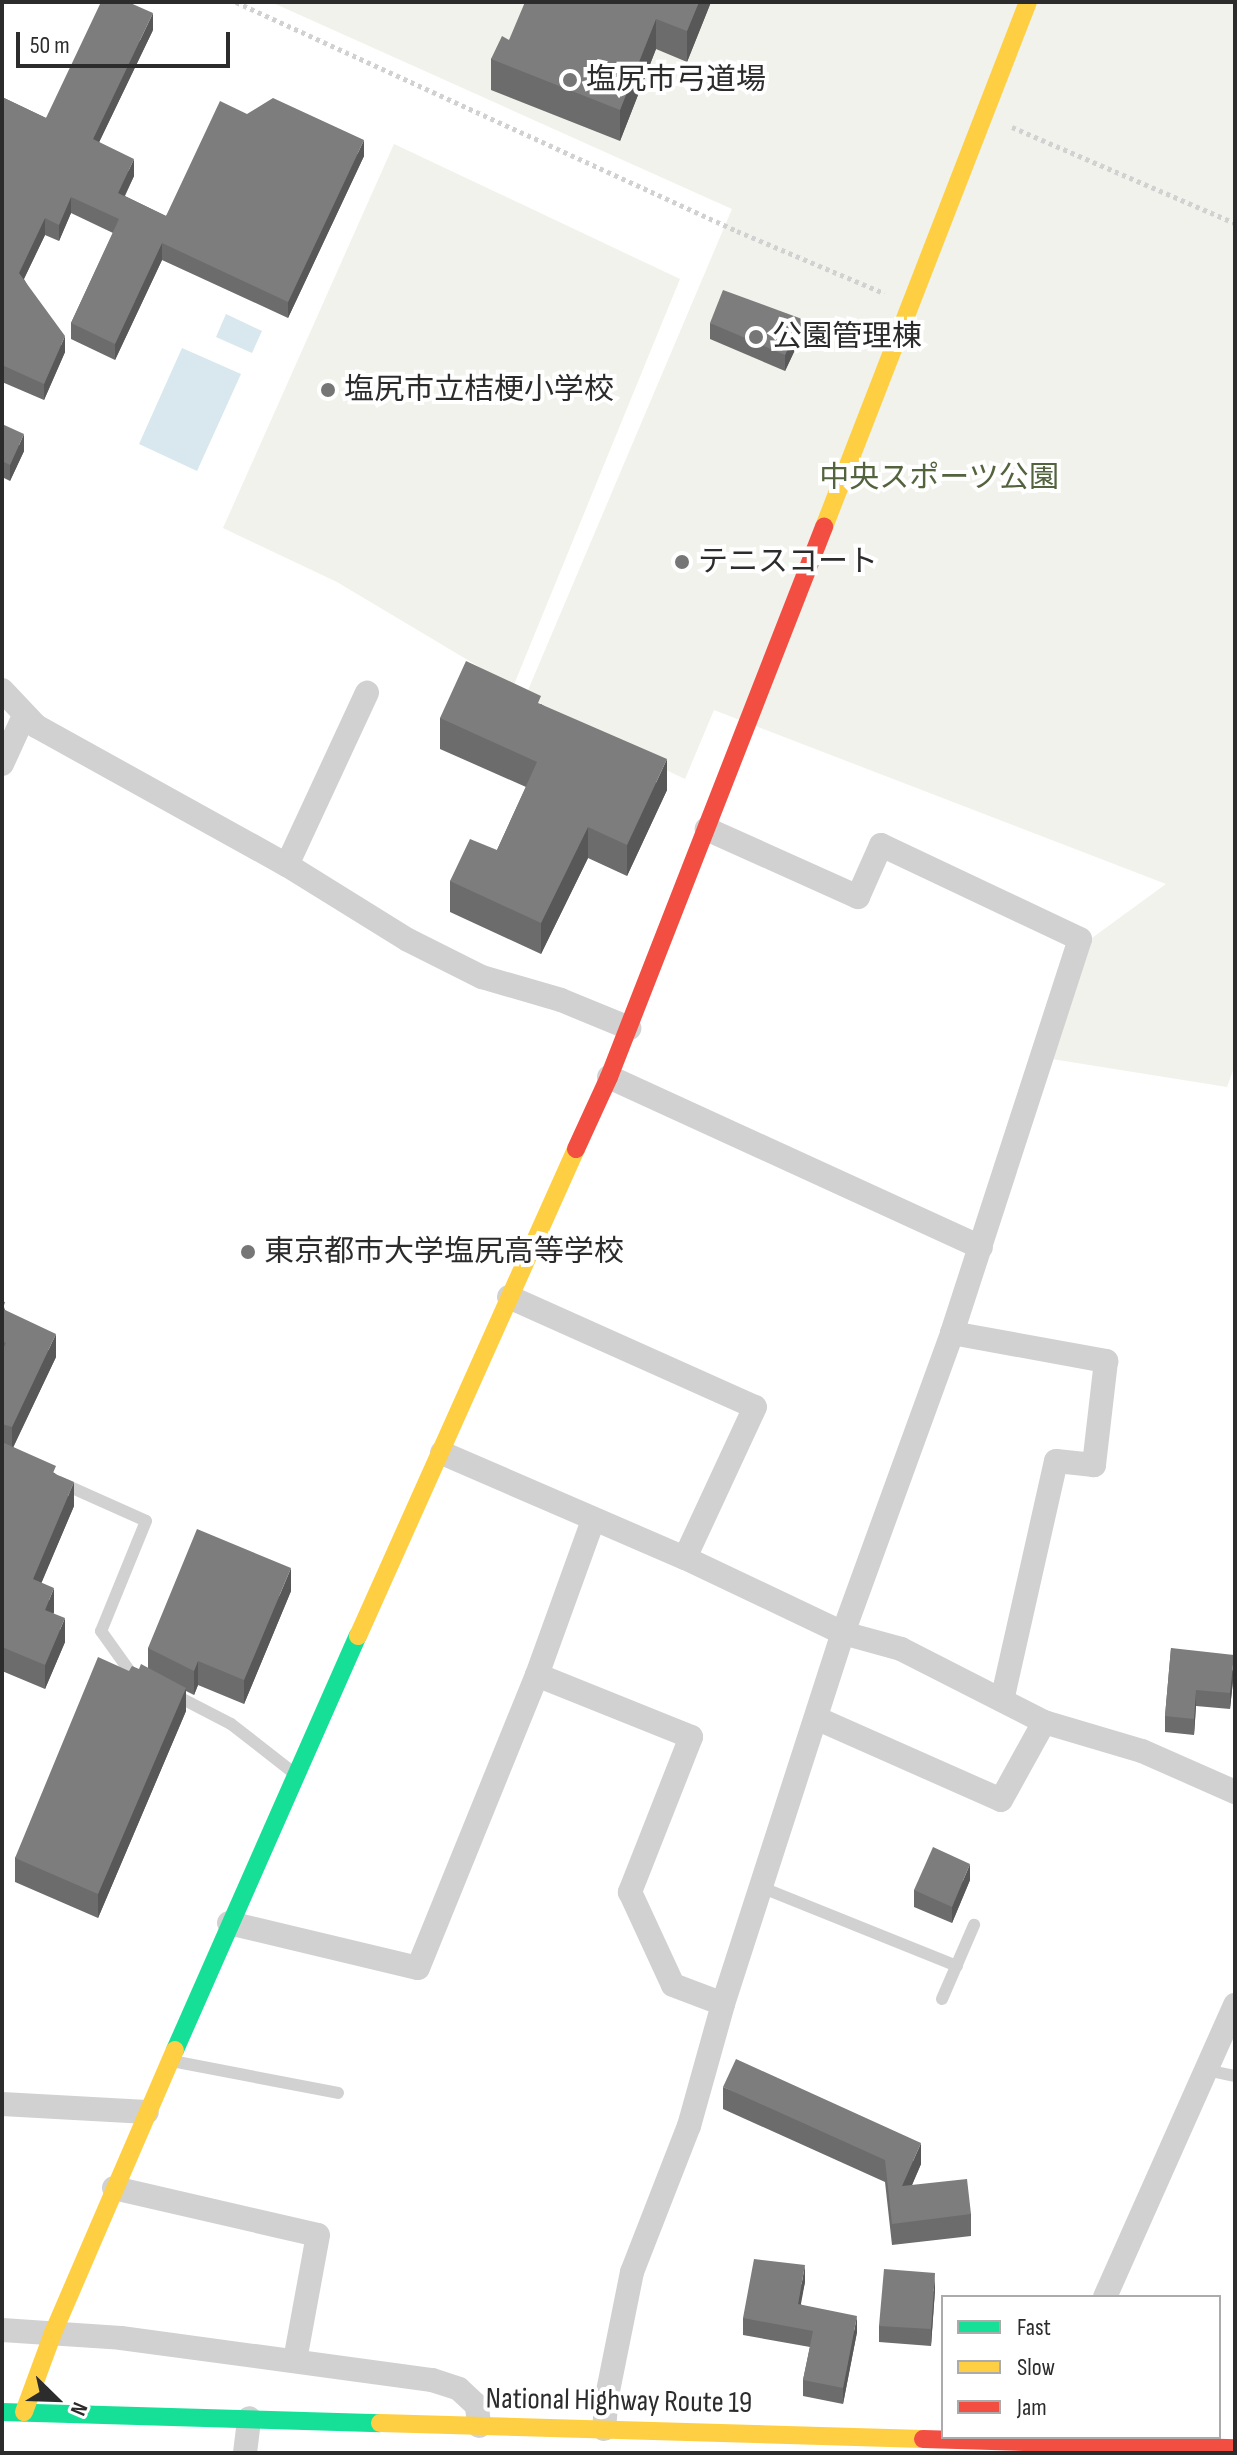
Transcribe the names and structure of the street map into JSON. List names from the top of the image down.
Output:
{
  "streets": {
    "main road": ["National Highway Route 19"]
  },
  "parks": ["中央スポーツ公園"],
  "places": [
    "塩尻市弓道場",
    "公園管理棟",
    "塩尻市立桔梗小学校",
    "テニスコート",
    "東京都市大学塩尻高等学校"
  ],
  "legend": ["Fast", "Slow", "Jam"],
  "scale_bar": "50 m",
  "north": "bottom right"
}
